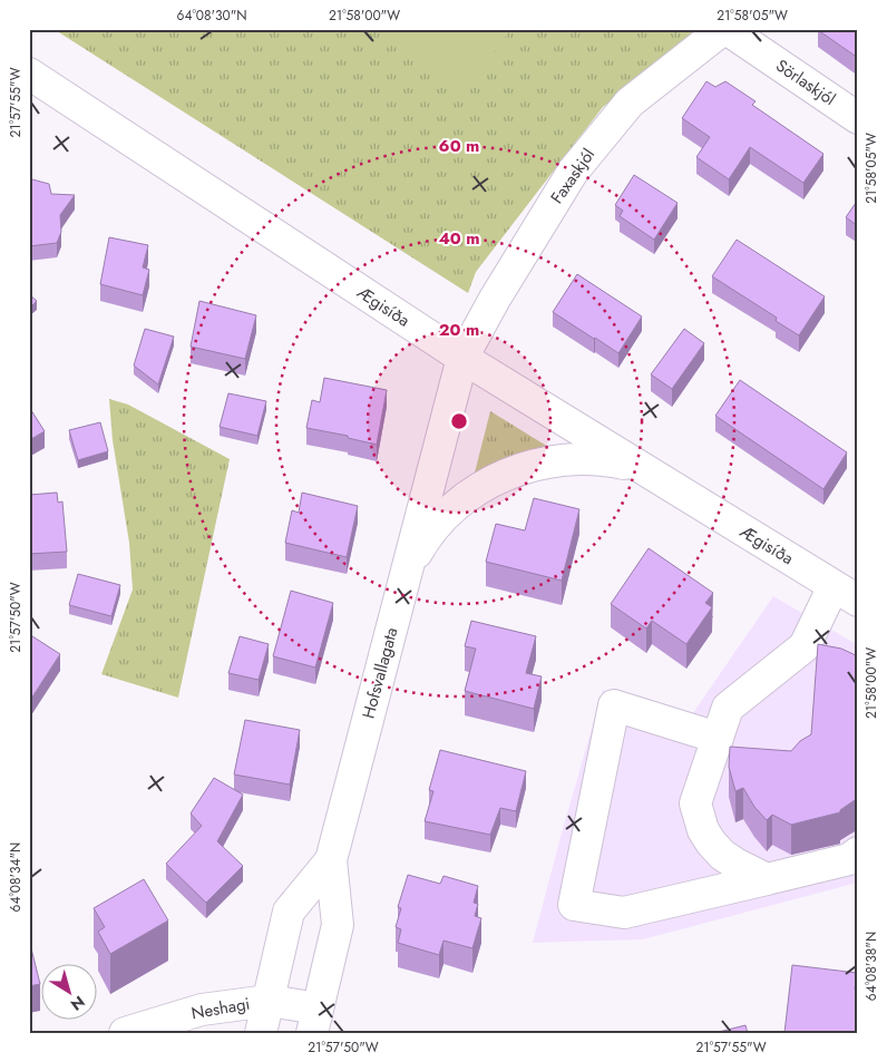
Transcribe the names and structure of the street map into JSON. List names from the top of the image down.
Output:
{
  "streets": {
    "street": [
      "Sörlaskjól",
      "Faxaskjól",
      "Ægisíða",
      "Hofsvallagata",
      "Neshagi"
    ]
  },
  "crossings": [
    ["Sörlaskjól", "Faxaskjól"],
    ["Faxaskjól", "Ægisíða"],
    ["Faxaskjól", "Hofsvallagata"],
    ["Ægisíða", "Hofsvallagata"],
    ["Hofsvallagata", "Neshagi"]
  ],
  "north": "bottom right",
  "coordinates": [
    "64°08'30\"N",
    "21°58'00\"W",
    "21°58'05\"W",
    "21°57'55\"W",
    "21°57'50\"W",
    "64°08'34\"N",
    "64°08'38\"N"
  ],
  "rings": ["60 m", "40 m", "20 m"]
}
